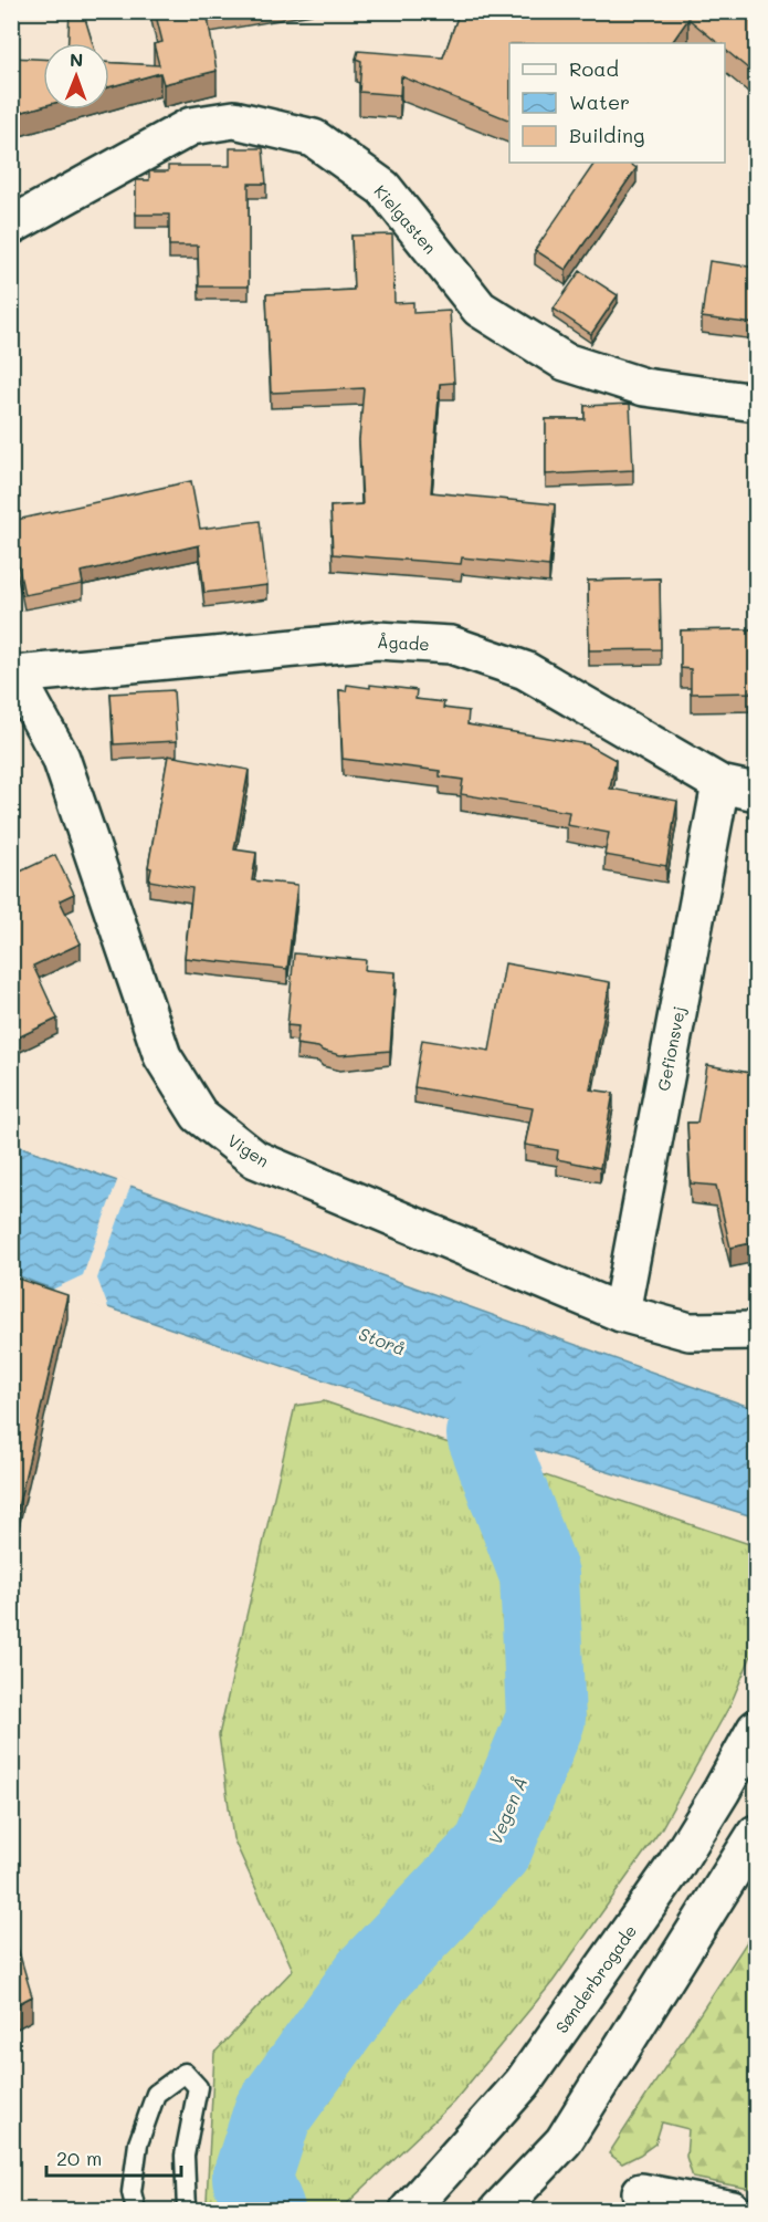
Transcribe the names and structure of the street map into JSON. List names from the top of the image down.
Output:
{
  "streets": {
    "street": [
      "Kielgasten",
      "Ågade",
      "Gefionsvej",
      "Vigen",
      "Sønderbrogade"
    ]
  },
  "crossings": [
    ["Ågade", "Gefionsvej"],
    ["Ågade", "Vigen"],
    ["Gefionsvej", "Vigen"]
  ],
  "water": ["Storå", "Vegen Å"],
  "legend": ["Road", "Water", "Building"],
  "scale_bar": "20 m",
  "north": "top"
}
